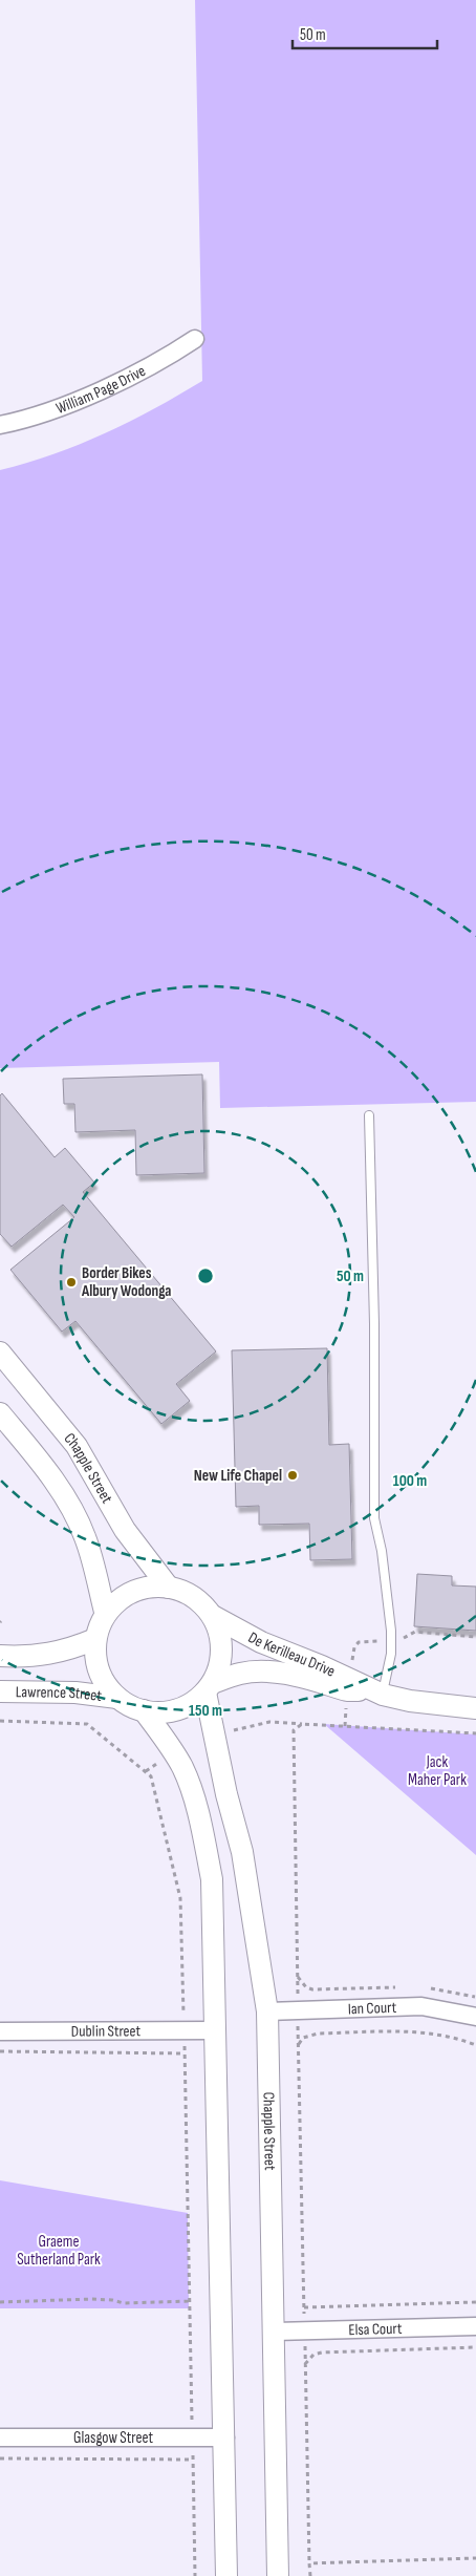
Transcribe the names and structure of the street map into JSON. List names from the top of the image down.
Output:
{
  "streets": {
    "street": [
      "William Page Drive",
      "Chapple Street",
      "De Kerilleau Drive",
      "Lawrence Street",
      "Ian Court",
      "Dublin Street",
      "Elsa Court",
      "Glasgow Street"
    ]
  },
  "crossings": [
    ["Chapple Street", "De Kerilleau Drive"],
    ["Chapple Street", "Lawrence Street"],
    ["Chapple Street", "Ian Court"],
    ["Chapple Street", "Elsa Court"],
    ["De Kerilleau Drive", "Lawrence Street"]
  ],
  "parks": ["Jack Maher Park", "Graeme Sutherland Park"],
  "places": ["Border Bikes Albury Wodonga", "New Life Chapel"],
  "scale_bar": "50 m",
  "rings": ["50 m", "100 m", "150 m"]
}
